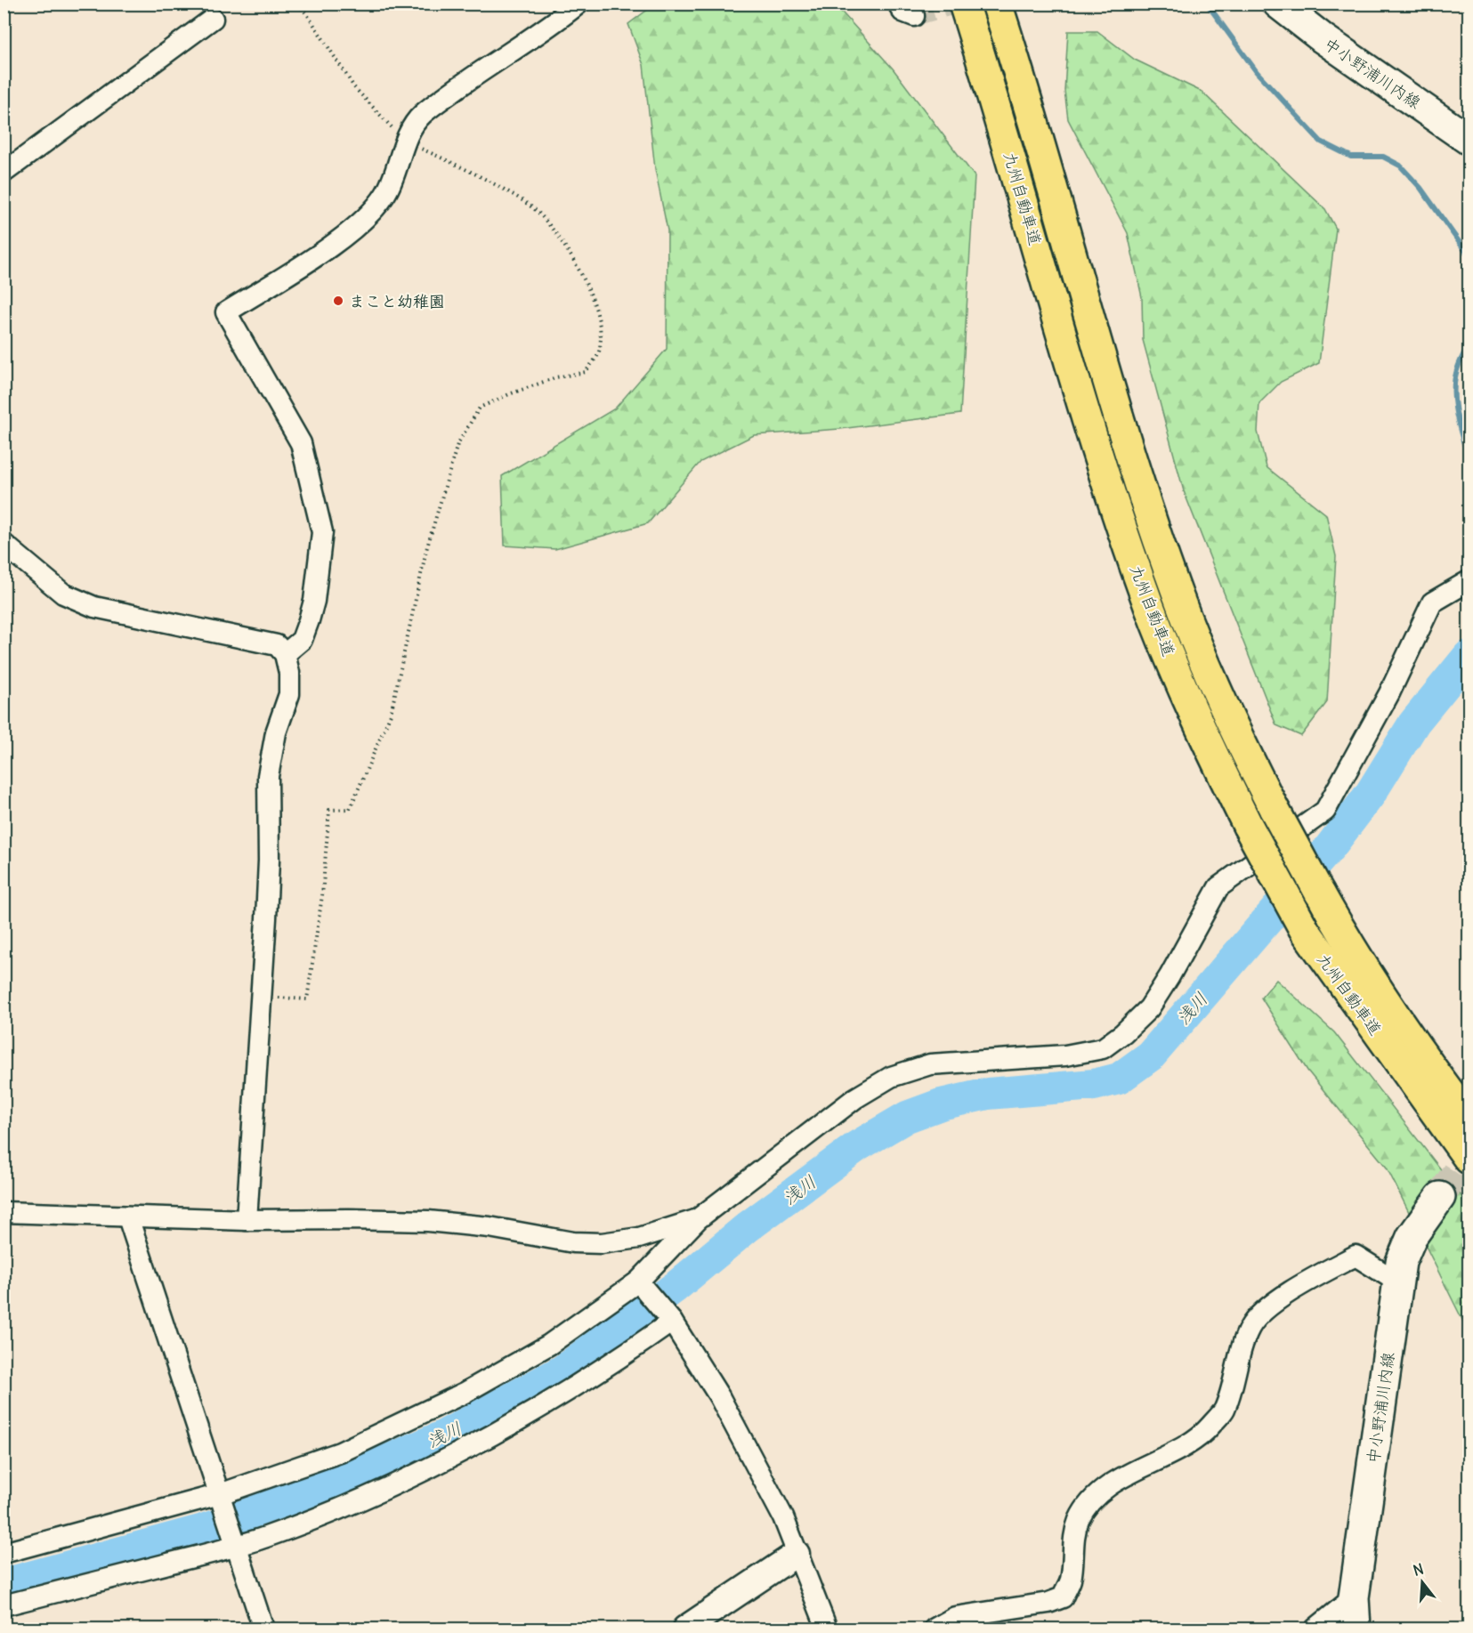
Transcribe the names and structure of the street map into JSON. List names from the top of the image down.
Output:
{
  "streets": {
    "highway": ["九州自動車道"],
    "main road": ["中小野浦川内線"]
  },
  "water": ["浅川"],
  "places": ["まこと幼稚園"],
  "north": "top"
}
